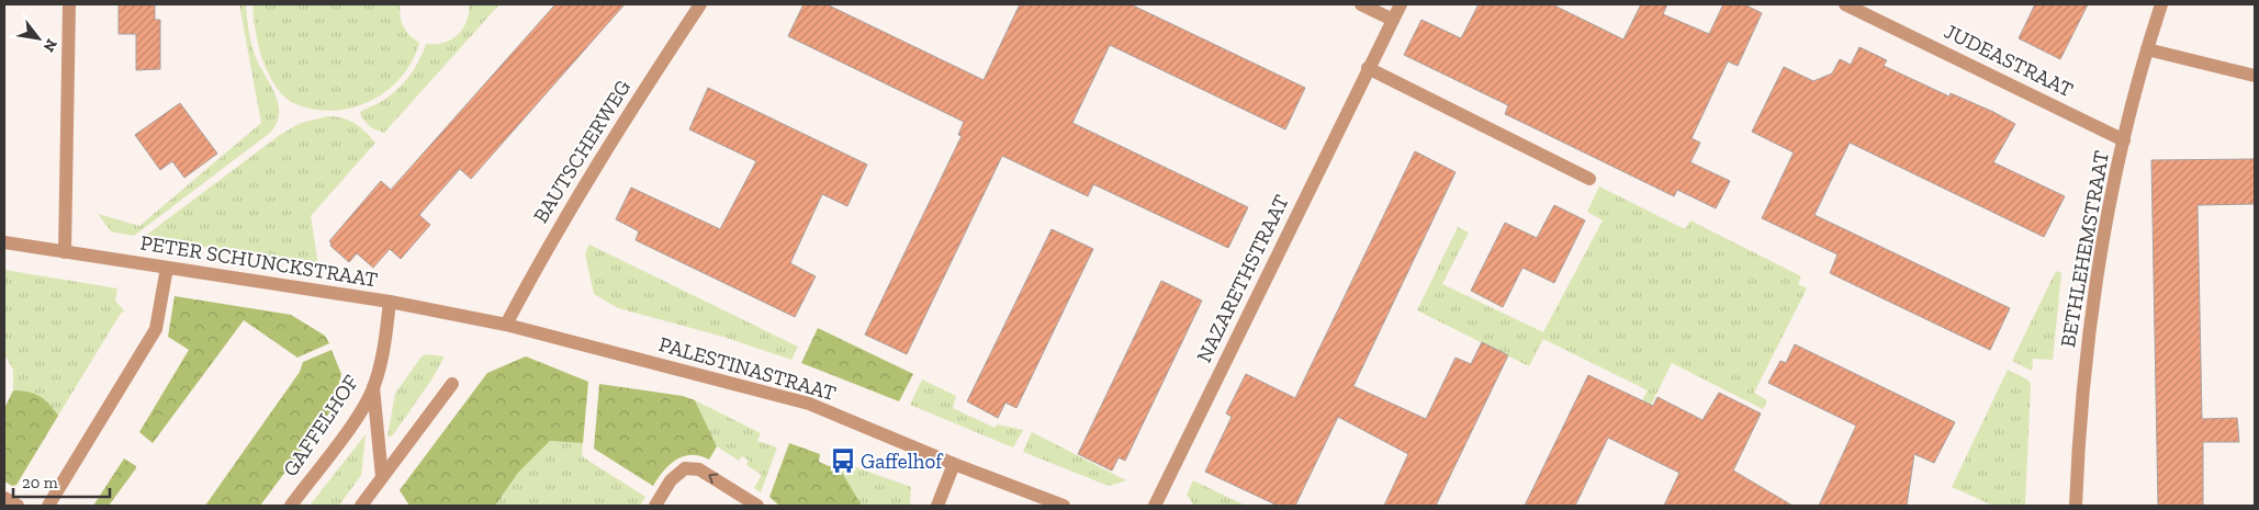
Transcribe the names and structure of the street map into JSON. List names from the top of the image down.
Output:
{
  "streets": {
    "street": [
      "JUDEASTRAAT",
      "BAUTSCHERWEG",
      "BETHLEHEMSTRAAT",
      "PETER SCHUNCKSTRAAT",
      "NAZARETHSTRAAT",
      "PALESTINASTRAAT",
      "GAFFELHOF"
    ]
  },
  "crossings": [
    ["JUDEASTRAAT", "BETHLEHEMSTRAAT"],
    ["BAUTSCHERWEG", "PETER SCHUNCKSTRAAT"],
    ["BAUTSCHERWEG", "PALESTINASTRAAT"],
    ["PETER SCHUNCKSTRAAT", "PALESTINASTRAAT"],
    ["PETER SCHUNCKSTRAAT", "GAFFELHOF"]
  ],
  "places": {
    "bus stop": ["Gaffelhof"]
  },
  "scale_bar": "20 m",
  "north": "bottom right"
}
